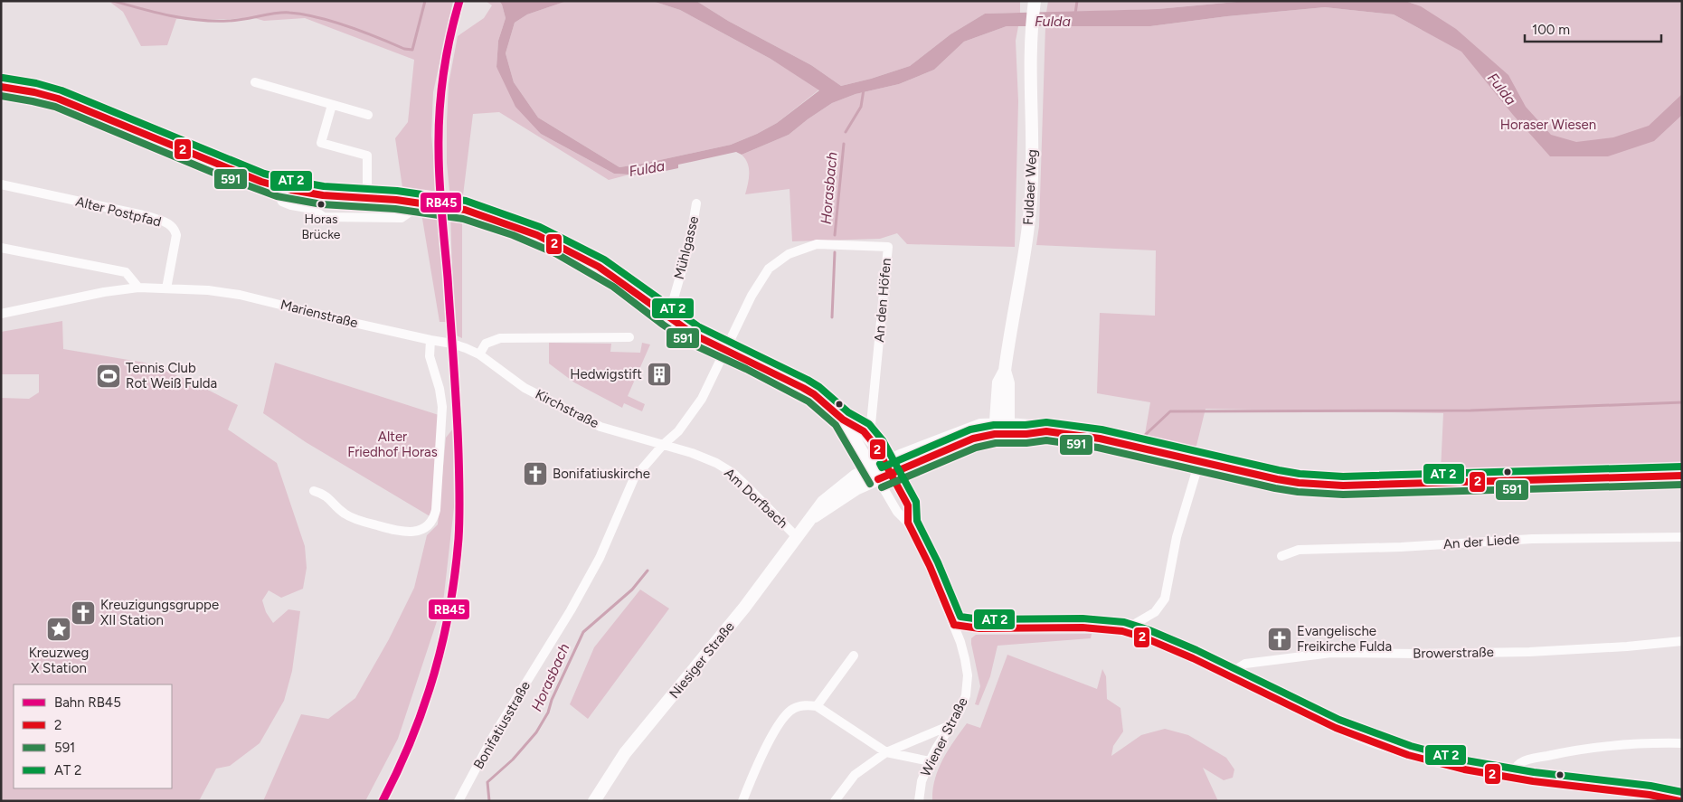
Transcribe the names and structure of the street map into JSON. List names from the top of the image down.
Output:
{
  "streets": {
    "main road": ["Fuldaer Weg", "Niesiger Straße"],
    "street": [
      "Alter Postpfad",
      "Mühlgasse",
      "An den Höfen",
      "Marienstraße",
      "Kirchstraße",
      "Am Dorfbach",
      "An der Liede",
      "Browerstraße",
      "Bonifatiusstraße",
      "Wiener Straße"
    ]
  },
  "crossings": [
    ["Fuldaer Weg", "Niesiger Straße"],
    ["Alter Postpfad", "Marienstraße"],
    ["An den Höfen", "Bonifatiusstraße"],
    ["Marienstraße", "Kirchstraße"],
    ["Kirchstraße", "Am Dorfbach"],
    ["Kirchstraße", "Bonifatiusstraße"],
    ["Am Dorfbach", "Niesiger Straße"],
    ["Am Dorfbach", "Bonifatiusstraße"],
    ["Niesiger Straße", "Wiener Straße"]
  ],
  "water": ["Fulda", "Horasbach"],
  "parks": ["Horaser Wiesen", "Alter Friedhof Horas"],
  "places": {
    "other": ["Horas Brücke"],
    "building": ["Hedwigstift"],
    "sports": ["Tennis Club Rot Weiß Fulda"],
    "church": ["Bonifatiuskirche", "Kreuzigungsgruppe XII Station", "Evangelische Freikirche Fulda"],
    "place": ["Kreuzweg X Station"]
  },
  "lines": ["rail line RB45", "transit line 2", "transit line 591"],
  "legend": [
    "Bahn RB45",
    "2",
    "591",
    "AT 2"
  ],
  "scale_bar": "100 m"
}
